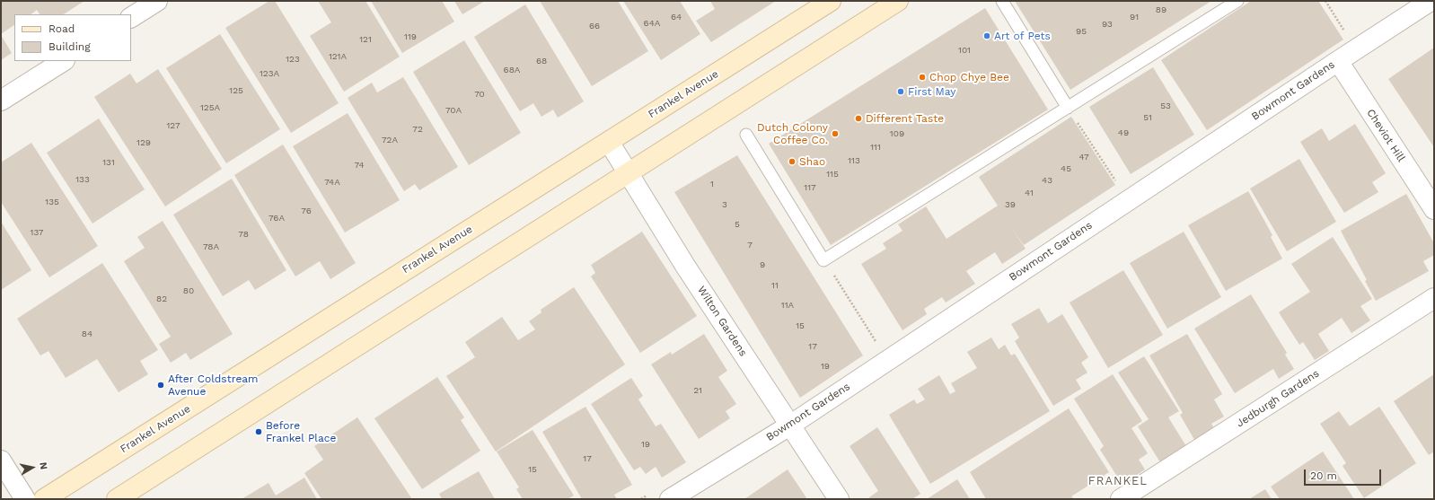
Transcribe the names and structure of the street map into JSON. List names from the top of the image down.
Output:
{
  "streets": {
    "street": [
      "Bowmont Gardens",
      "Frankel Avenue",
      "Cheviot Hill",
      "Wilton Gardens",
      "Jedburgh Gardens"
    ]
  },
  "crossings": [
    ["Bowmont Gardens", "Cheviot Hill"],
    ["Bowmont Gardens", "Wilton Gardens"],
    ["Frankel Avenue", "Wilton Gardens"]
  ],
  "districts": ["FRANKEL"],
  "places": [
    "Art of Pets",
    "Chop Chye Bee",
    "First May",
    "Different Taste",
    "Dutch Colony Coffee Co.",
    "Shao",
    "After Coldstream Avenue",
    "Before Frankel Place"
  ],
  "house_numbers": [
    "89",
    "64",
    "91",
    "64A",
    "93",
    "66",
    "95",
    "119",
    "121",
    "101",
    "121A",
    "123",
    "68",
    "68A",
    "123A",
    "125",
    "70",
    "53",
    "125A",
    "70A",
    "51",
    "127",
    "72",
    "49",
    "109",
    "72A",
    "129",
    "111",
    "47",
    "113",
    "131",
    "74",
    "45",
    "115",
    "133",
    "43",
    "74A",
    "1",
    "117",
    "41",
    "135",
    "3",
    "39",
    "76",
    "76A",
    "5",
    "137",
    "78",
    "7",
    "78A",
    "9",
    "11",
    "80",
    "82",
    "11A",
    "15",
    "84",
    "17",
    "19",
    "21",
    "19",
    "17",
    "15"
  ],
  "legend": ["Road", "Building"],
  "scale_bar": "20 m",
  "north": "right"
}
